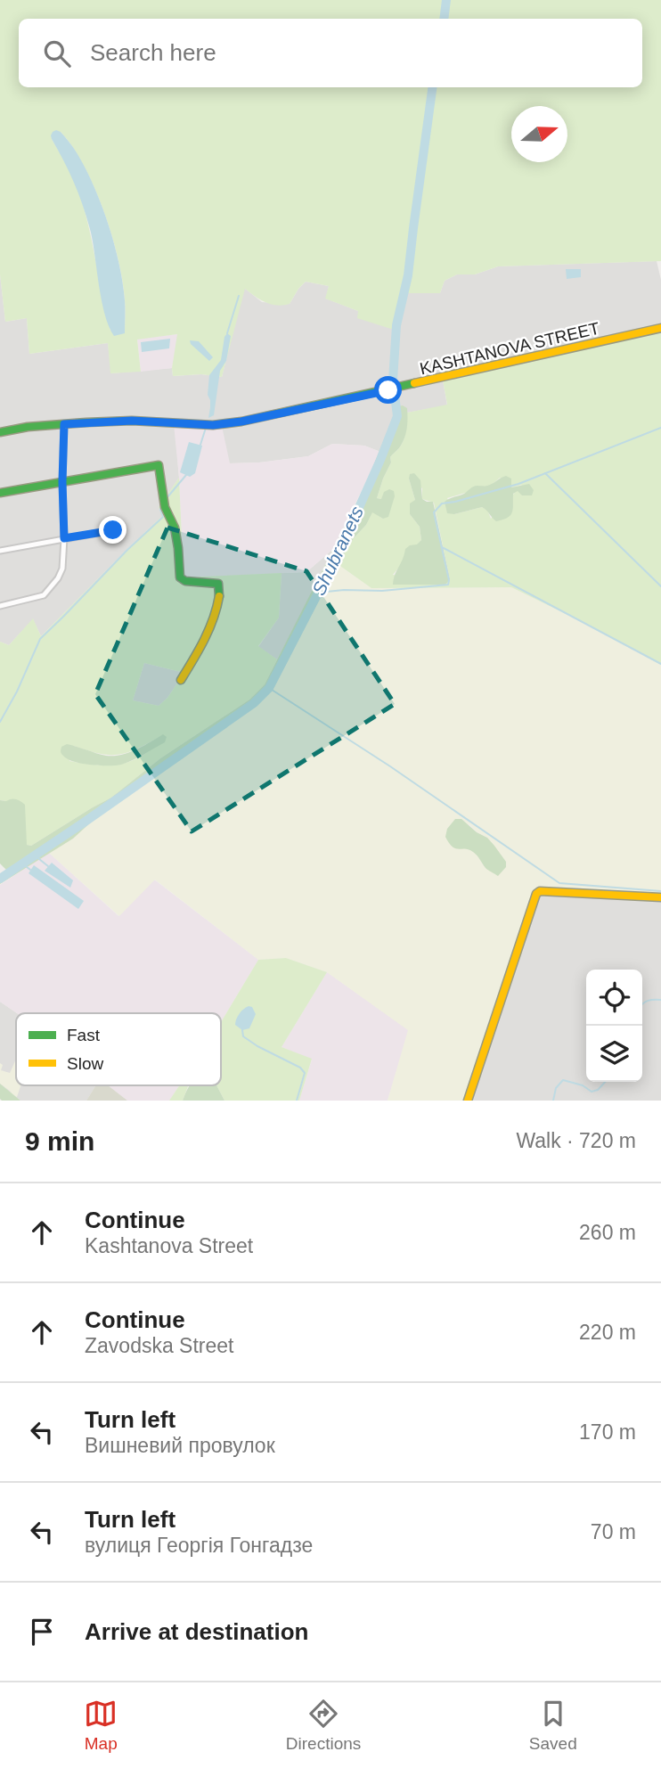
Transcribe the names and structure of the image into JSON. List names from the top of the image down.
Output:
{
  "streets": {
    "street": ["KASHTANOVA STREET"]
  },
  "water": ["Shubranets"],
  "legend": ["Fast", "Slow"],
  "north": "right",
  "page": {
    "search": "Search here",
    "heading": ["9 min", "Walk · 720 m"],
    "list": [
      ["Continue", "Kashtanova Street", "260 m"],
      ["Continue", "Zavodska Street", "220 m"],
      ["Turn left", "Вишневий провулок", "170 m"],
      ["Turn left", "вулиця Георгія Гонгадзе", "70 m"],
      "Arrive at destination"
    ],
    "nav": ["Map", "Directions", "Saved"]
  }
}
